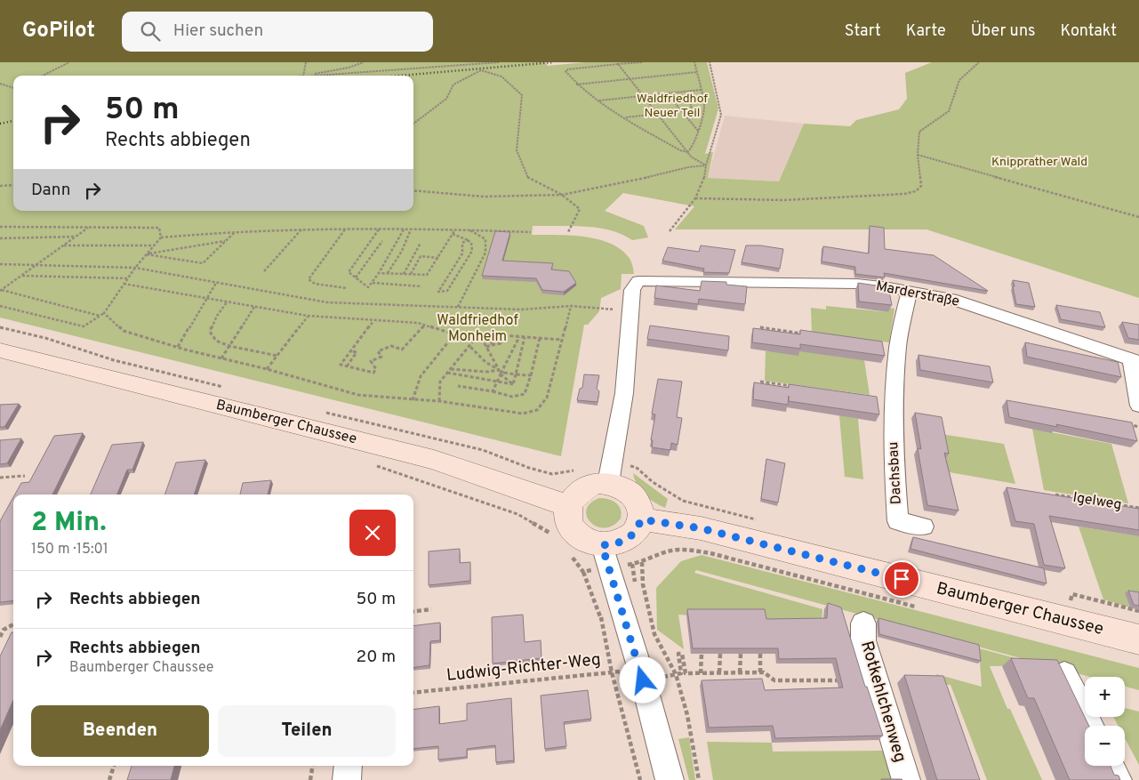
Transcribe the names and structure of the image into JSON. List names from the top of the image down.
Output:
{
  "streets": {
    "street": [
      "Marderstraße",
      "Baumberger Chaussee",
      "Dachsbau",
      "Rotkehlchenweg"
    ],
    "path": ["Igelweg", "Ludwig-Richter-Weg"]
  },
  "crossings": [
    ["Marderstraße", "Dachsbau"]
  ],
  "parks": ["Waldfriedhof Neuer Teil", "Knipprather Wald", "Waldfriedhof Monheim"],
  "page": {
    "header": "GoPilot",
    "search": "Hier suchen",
    "nav": [
      "Start",
      "Karte",
      "Über uns",
      "Kontakt"
    ],
    "turn": ["50 m", "Rechts abbiegen"],
    "then": "Dann",
    "heading": ["2 Min.", "150 m · 15:01"],
    "list": [
      {
        "name": "Rechts abbiegen",
        "value": "50 m"
      },
      {
        "name": "Rechts abbiegen",
        "note": "Baumberger Chaussee",
        "value": "20 m"
      }
    ],
    "map_buttons": ["+", "−"],
    "buttons": ["Beenden", "Teilen"]
  }
}
